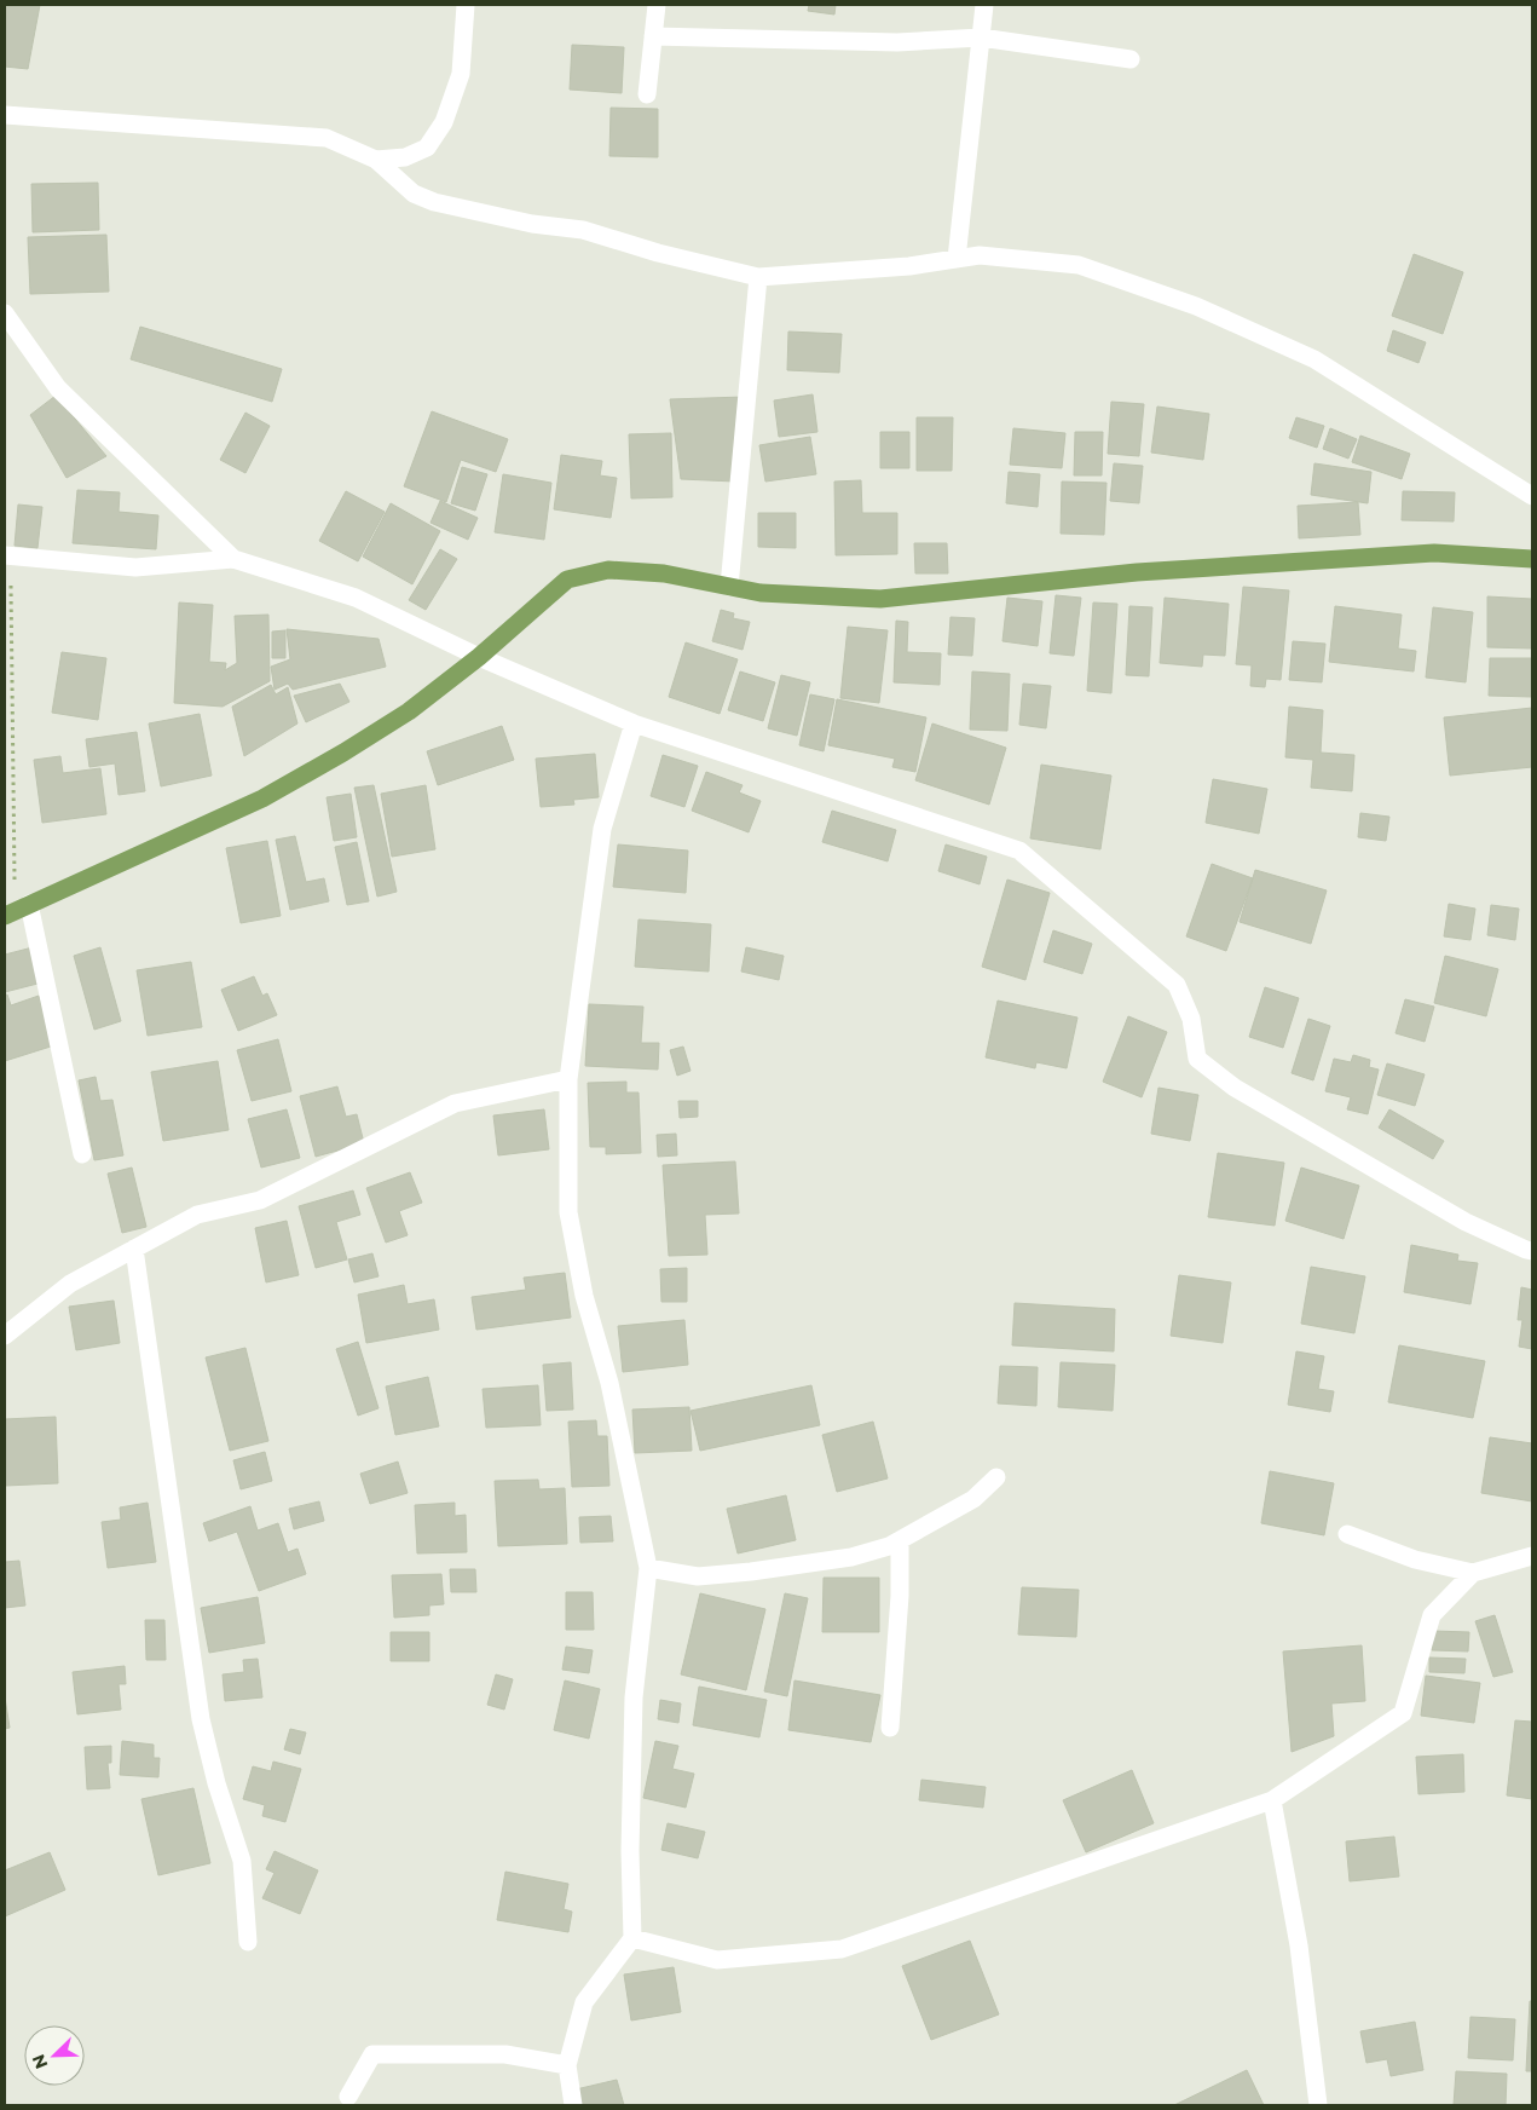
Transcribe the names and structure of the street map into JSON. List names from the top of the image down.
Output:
{
  "north": "bottom left"
}
